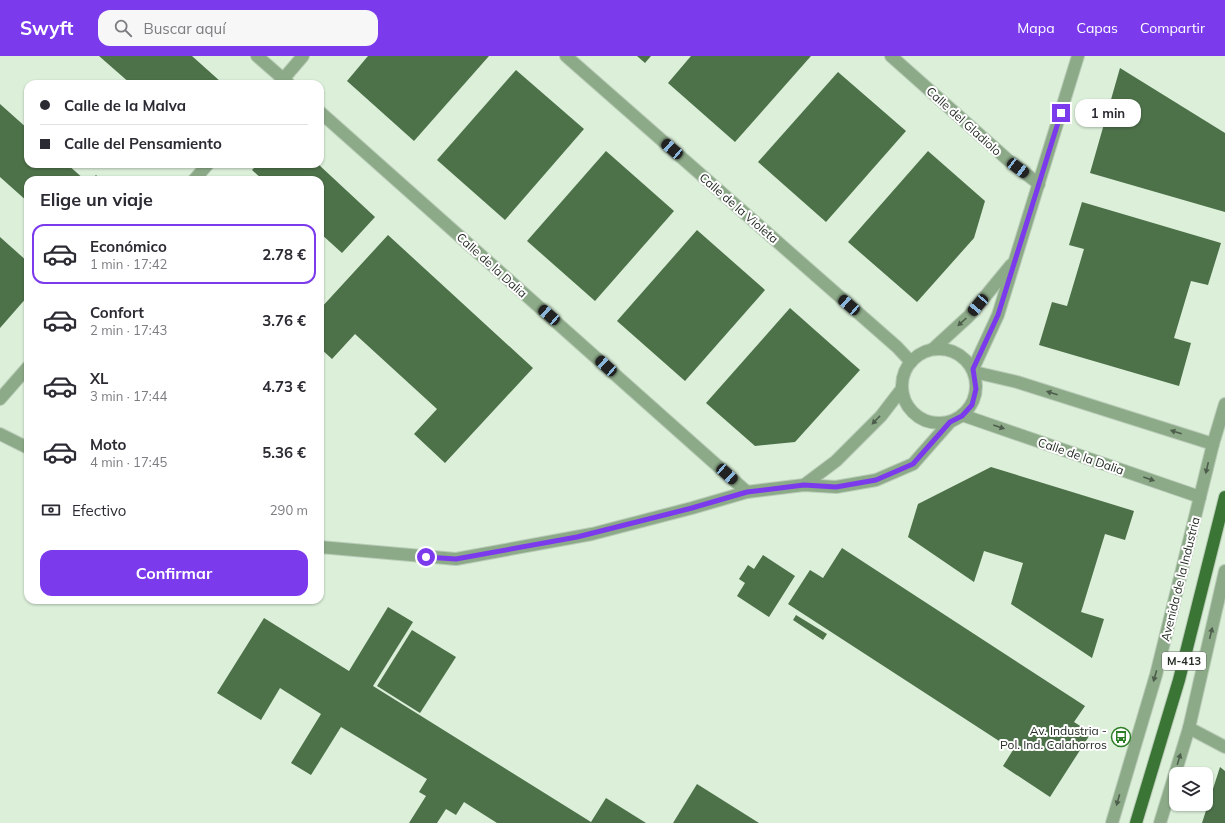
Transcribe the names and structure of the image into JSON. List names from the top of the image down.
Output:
{
  "streets": {
    "main road": ["Avenida de la Industria", "M-413"],
    "street": ["Calle del Gladiolo", "Calle de la Violeta", "Calle de la Dalia"]
  },
  "crossings": [
    ["Calle de la Violeta", "Calle de la Dalia"],
    ["Calle de la Dalia", "Avenida de la Industria"]
  ],
  "places": {
    "bus stop": ["Av. Industria - Pol. Ind. Calahorros"]
  },
  "page": {
    "header": "Swyft",
    "search": "Buscar aquí",
    "nav": ["Mapa", "Capas", "Compartir"],
    "banner": ["Calle de la Malva", "Calle del Pensamiento"],
    "bubble": "1 min",
    "heading": "Elige un viaje",
    "list": [
      {
        "name": "Económico",
        "note": "1 min · 17:42",
        "value": "2.78 €"
      },
      {
        "name": "Confort",
        "note": "2 min · 17:43",
        "value": "3.76 €"
      },
      {
        "name": "XL",
        "note": "3 min · 17:44",
        "value": "4.73 €"
      },
      {
        "name": "Moto",
        "note": "4 min · 17:45",
        "value": "5.36 €"
      }
    ],
    "pay": ["Efectivo", "290 m"],
    "buttons": "Confirmar"
  }
}
